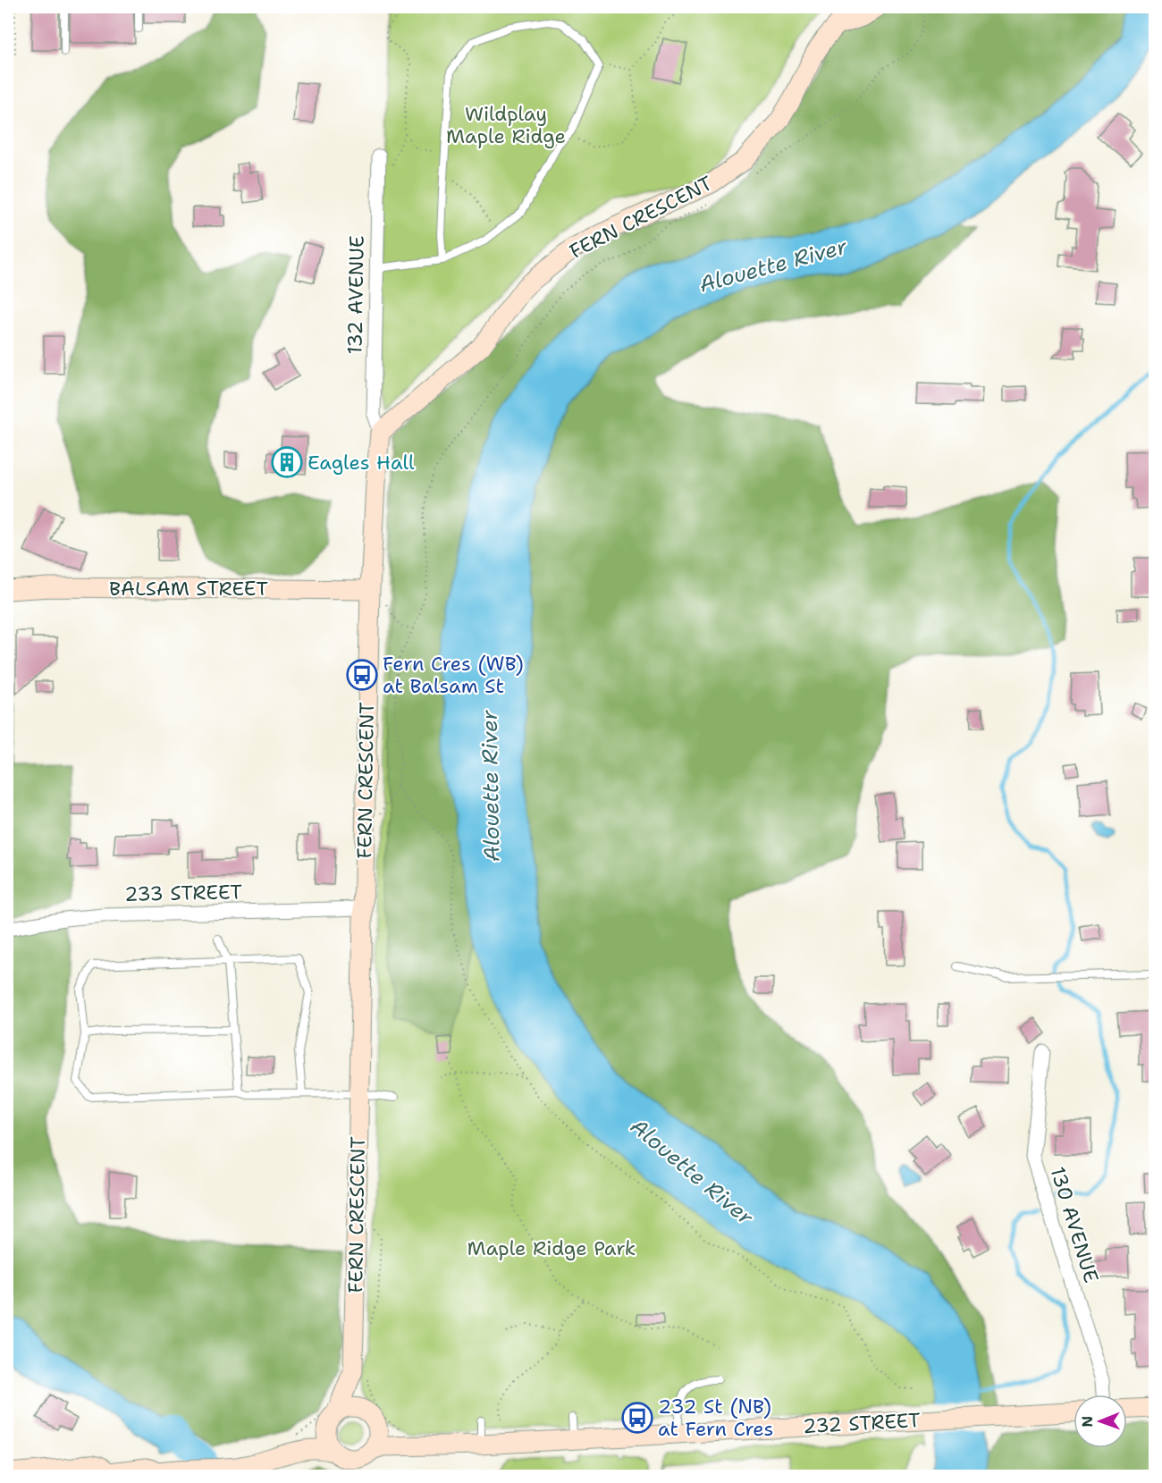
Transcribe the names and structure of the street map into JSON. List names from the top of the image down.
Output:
{
  "streets": {
    "street": [
      "FERN CRESCENT",
      "132 AVENUE",
      "BALSAM STREET",
      "233 STREET",
      "130 AVENUE",
      "232 STREET"
    ]
  },
  "crossings": [
    ["FERN CRESCENT", "132 AVENUE"],
    ["FERN CRESCENT", "BALSAM STREET"],
    ["FERN CRESCENT", "233 STREET"],
    ["FERN CRESCENT", "232 STREET"]
  ],
  "water": ["Alouette River"],
  "parks": ["Wildplay Maple Ridge", "Maple Ridge Park"],
  "places": {
    "building": ["Eagles Hall"],
    "bus stop": ["Fern Cres (WB) at Balsam St", "232 St (NB) at Fern Cres"]
  },
  "north": "left"
}
